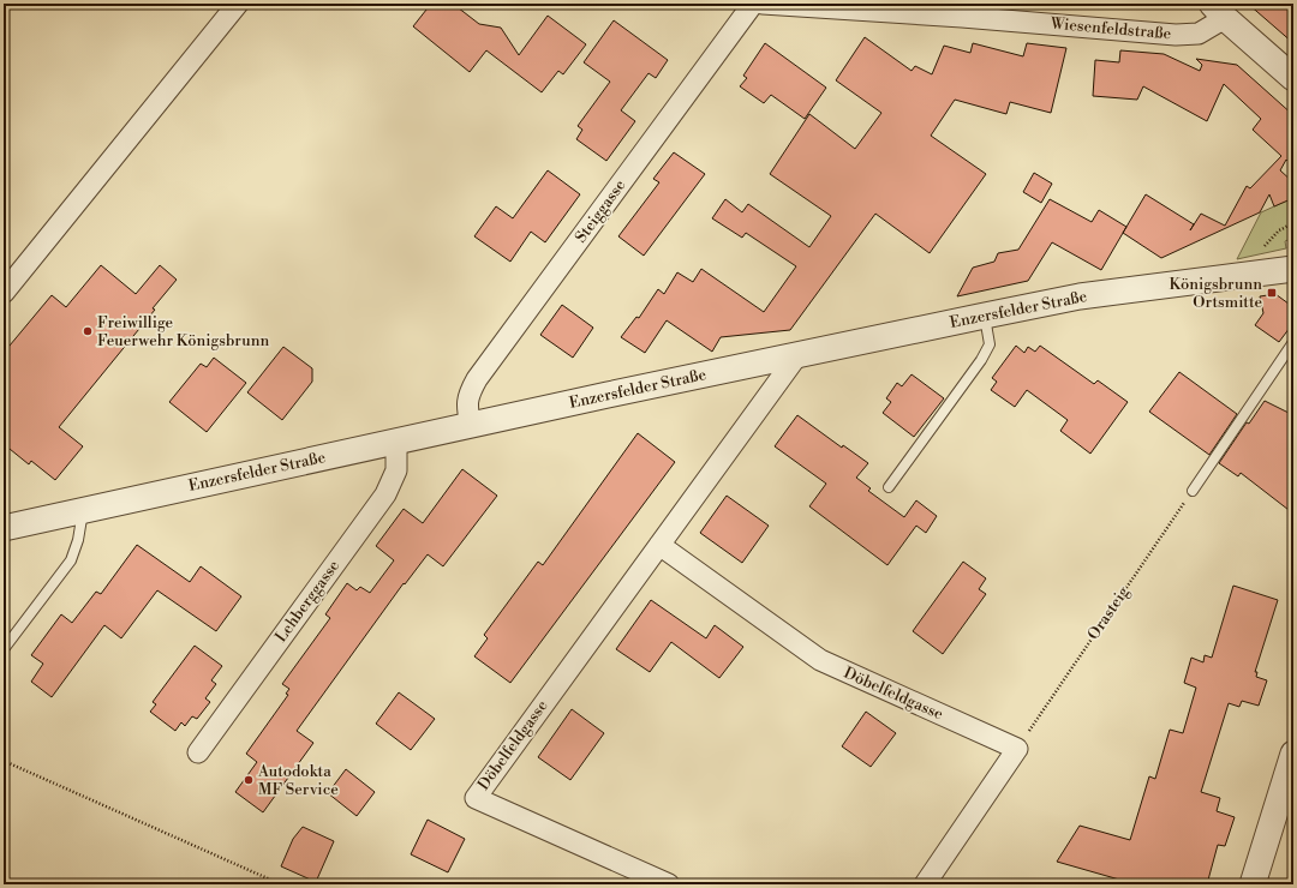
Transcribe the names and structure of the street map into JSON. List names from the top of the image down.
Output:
{
  "streets": {
    "street": [
      "Wiesenfeldstraße",
      "Steiggasse",
      "Enzersfelder Straße",
      "Lehberggasse",
      "Döbelfeldgasse"
    ],
    "path": ["Orasteig"]
  },
  "crossings": [
    ["Steiggasse", "Enzersfelder Straße"],
    ["Enzersfelder Straße", "Lehberggasse"],
    ["Enzersfelder Straße", "Döbelfeldgasse"],
    ["Orasteig", "Döbelfeldgasse"]
  ],
  "places": {
    "transit": ["Königsbrunn Ortsmitte"],
    "other": ["Freiwillige Feuerwehr Königsbrunn", "Autodokta MF Service"]
  }
}
